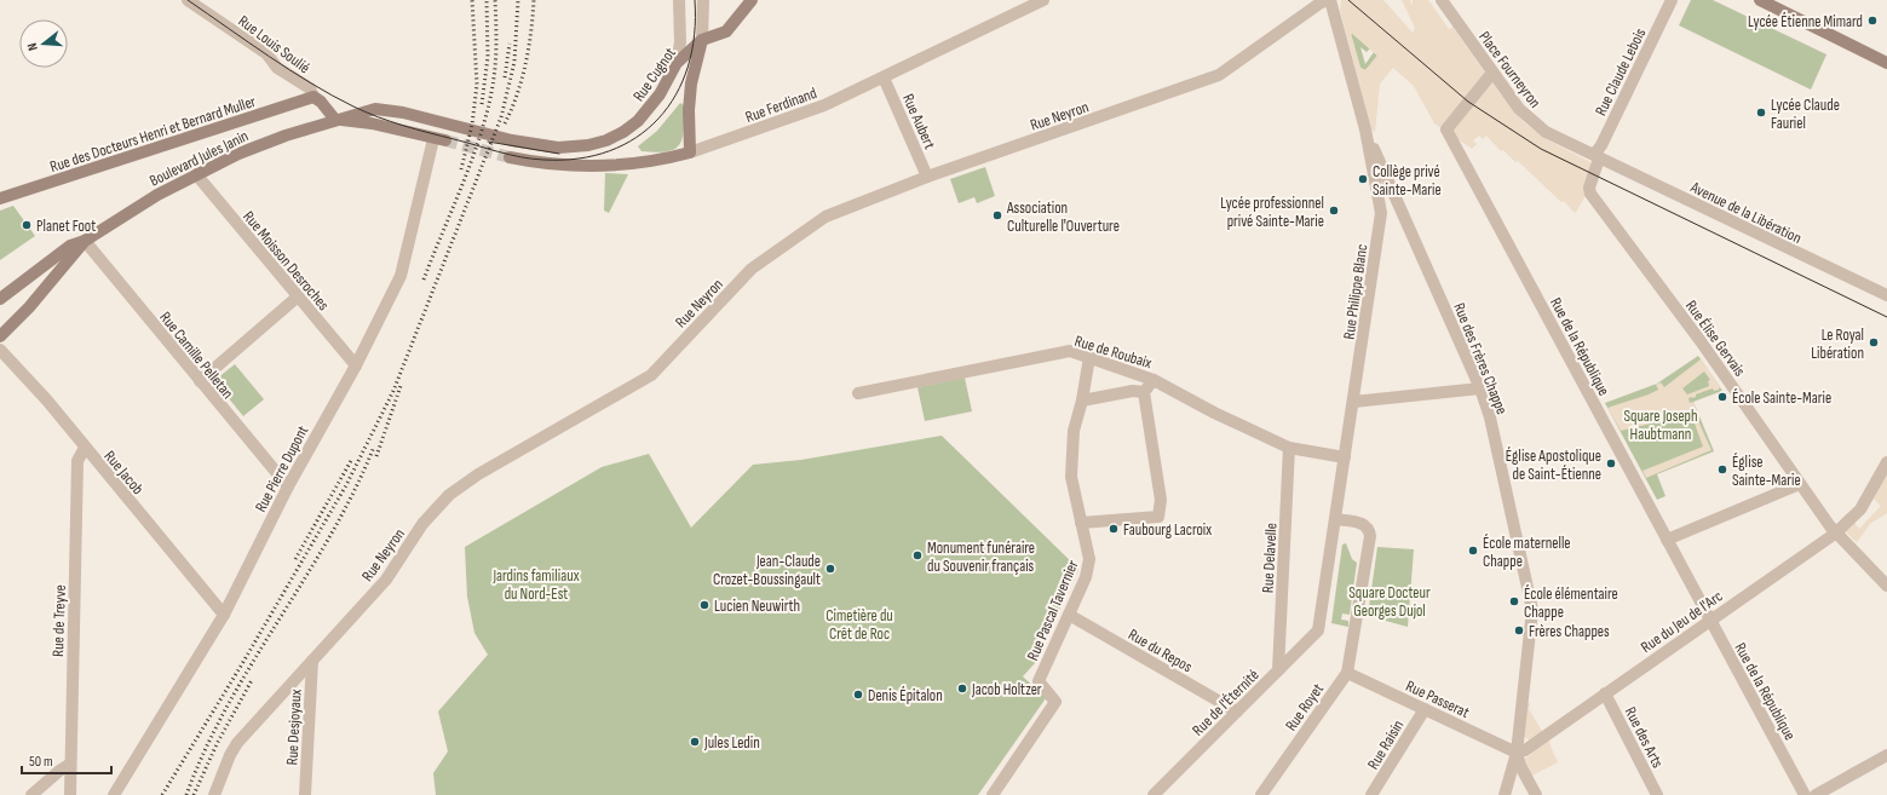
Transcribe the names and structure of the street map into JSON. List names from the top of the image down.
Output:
{
  "streets": {
    "main road": [
      "Rue Louis Soulié",
      "Rue Cugnot",
      "Rue Ferdinand",
      "Rue des Docteurs Henri et Bernard Muller",
      "Boulevard Jules Janin"
    ],
    "street": [
      "Place Fourneyron",
      "Rue Claude Lebois",
      "Rue Neyron",
      "Rue Aubert",
      "Avenue de la Libération",
      "Rue Moisson Desroches",
      "Rue Philippe Blanc",
      "Rue Élise Gervais",
      "Rue de la République",
      "Rue de Roubaix",
      "Rue Camille Pelletan",
      "Rue des Frères Chappe",
      "Rue Pierre Dupont",
      "Rue Jacob",
      "Rue Delavelle",
      "Rue Pascal Tavernier",
      "Rue de Treyve",
      "Rue du Jeu de l'Arc",
      "Rue du Repos",
      "Rue Passerat",
      "Rue de l'Éternité",
      "Rue Royet",
      "Rue Desjoyaux",
      "Rue des Arts",
      "Rue Raisin"
    ]
  },
  "crossings": [
    ["Rue Louis Soulié", "Rue des Docteurs Henri et Bernard Muller"],
    ["Rue Louis Soulié", "Boulevard Jules Janin"],
    ["Place Fourneyron", "Rue Claude Lebois"],
    ["Place Fourneyron", "Avenue de la Libération"],
    ["Place Fourneyron", "Rue Élise Gervais"],
    ["Place Fourneyron", "Rue de la République"],
    ["Rue Claude Lebois", "Avenue de la Libération"],
    ["Rue Claude Lebois", "Rue Élise Gervais"],
    ["Rue Cugnot", "Boulevard Jules Janin"],
    ["Rue Ferdinand", "Rue Aubert"],
    ["Rue Neyron", "Rue Aubert"],
    ["Rue Neyron", "Rue Desjoyaux"],
    ["Boulevard Jules Janin", "Rue Moisson Desroches"],
    ["Boulevard Jules Janin", "Rue Camille Pelletan"],
    ["Boulevard Jules Janin", "Rue Pierre Dupont"],
    ["Avenue de la Libération", "Rue Élise Gervais"],
    ["Rue Moisson Desroches", "Rue Pierre Dupont"],
    ["Rue Philippe Blanc", "Rue de Roubaix"],
    ["Rue Philippe Blanc", "Rue des Frères Chappe"],
    ["Rue Philippe Blanc", "Rue de l'Éternité"],
    ["Rue Philippe Blanc", "Rue Royet"],
    ["Rue Élise Gervais", "Rue du Jeu de l'Arc"],
    ["Rue de la République", "Rue du Jeu de l'Arc"],
    ["Rue de Roubaix", "Rue Delavelle"],
    ["Rue de Roubaix", "Rue Pascal Tavernier"],
    ["Rue Camille Pelletan", "Rue Pierre Dupont"],
    ["Rue des Frères Chappe", "Rue du Jeu de l'Arc"],
    ["Rue des Frères Chappe", "Rue Passerat"],
    ["Rue Pierre Dupont", "Rue Jacob"],
    ["Rue Jacob", "Rue de Treyve"],
    ["Rue Delavelle", "Rue de l'Éternité"],
    ["Rue Pascal Tavernier", "Rue du Repos"],
    ["Rue du Jeu de l'Arc", "Rue Passerat"],
    ["Rue du Jeu de l'Arc", "Rue des Arts"],
    ["Rue du Repos", "Rue de l'Éternité"],
    ["Rue Passerat", "Rue Royet"],
    ["Rue Passerat", "Rue Raisin"]
  ],
  "parks": [
    "Square Joseph Haubtmann",
    "Jardins familiaux du Nord-Est",
    "Square Docteur Georges Dujol",
    "Cimetière du Crêt de Roc"
  ],
  "places": [
    "Lycée Étienne Mimard",
    "Lycée Claude Fauriel",
    "Collège privé Sainte-Marie",
    "Lycée professionnel privé Sainte-Marie",
    "Association Culturelle l'Ouverture",
    "Planet Foot",
    "Le Royal Libération",
    "École Sainte-Marie",
    "Église Apostolique de Saint-Étienne",
    "Église Sainte-Marie",
    "Faubourg Lacroix",
    "École maternelle Chappe",
    "Monument funéraire du Souvenir français",
    "Jean-Claude Crozet-Boussingault",
    "École élémentaire Chappe",
    "Lucien Neuwirth",
    "Frères Chappes",
    "Jacob Holtzer",
    "Denis Épitalon",
    "Jules Ledin"
  ],
  "scale_bar": "50 m",
  "north": "left"
}
